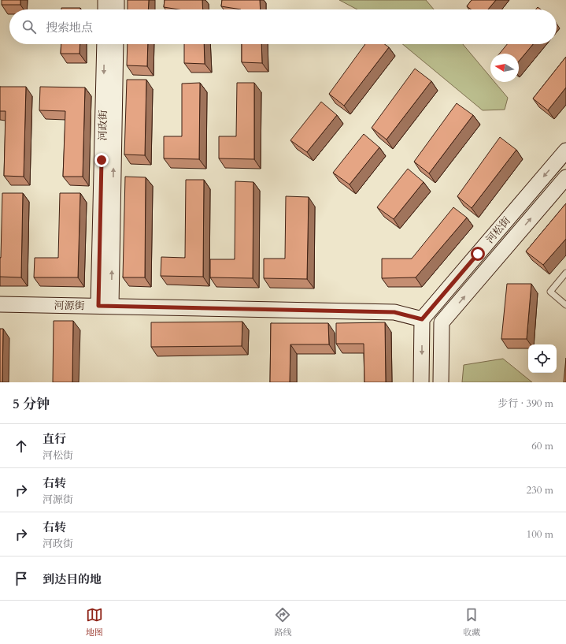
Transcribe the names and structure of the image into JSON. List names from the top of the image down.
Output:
{
  "streets": {
    "street": ["河政街", "河松街", "河源街"]
  },
  "crossings": [
    ["河政街", "河源街"],
    ["河松街", "河源街"]
  ],
  "north": "left",
  "page": {
    "search": "搜索地点",
    "heading": ["5 分钟", "步行 · 390 m"],
    "list": [
      ["直行", "河松街", "60 m"],
      ["右转", "河源街", "230 m"],
      ["右转", "河政街", "100 m"],
      "到达目的地"
    ],
    "nav": ["地图", "路线", "收藏"]
  }
}
